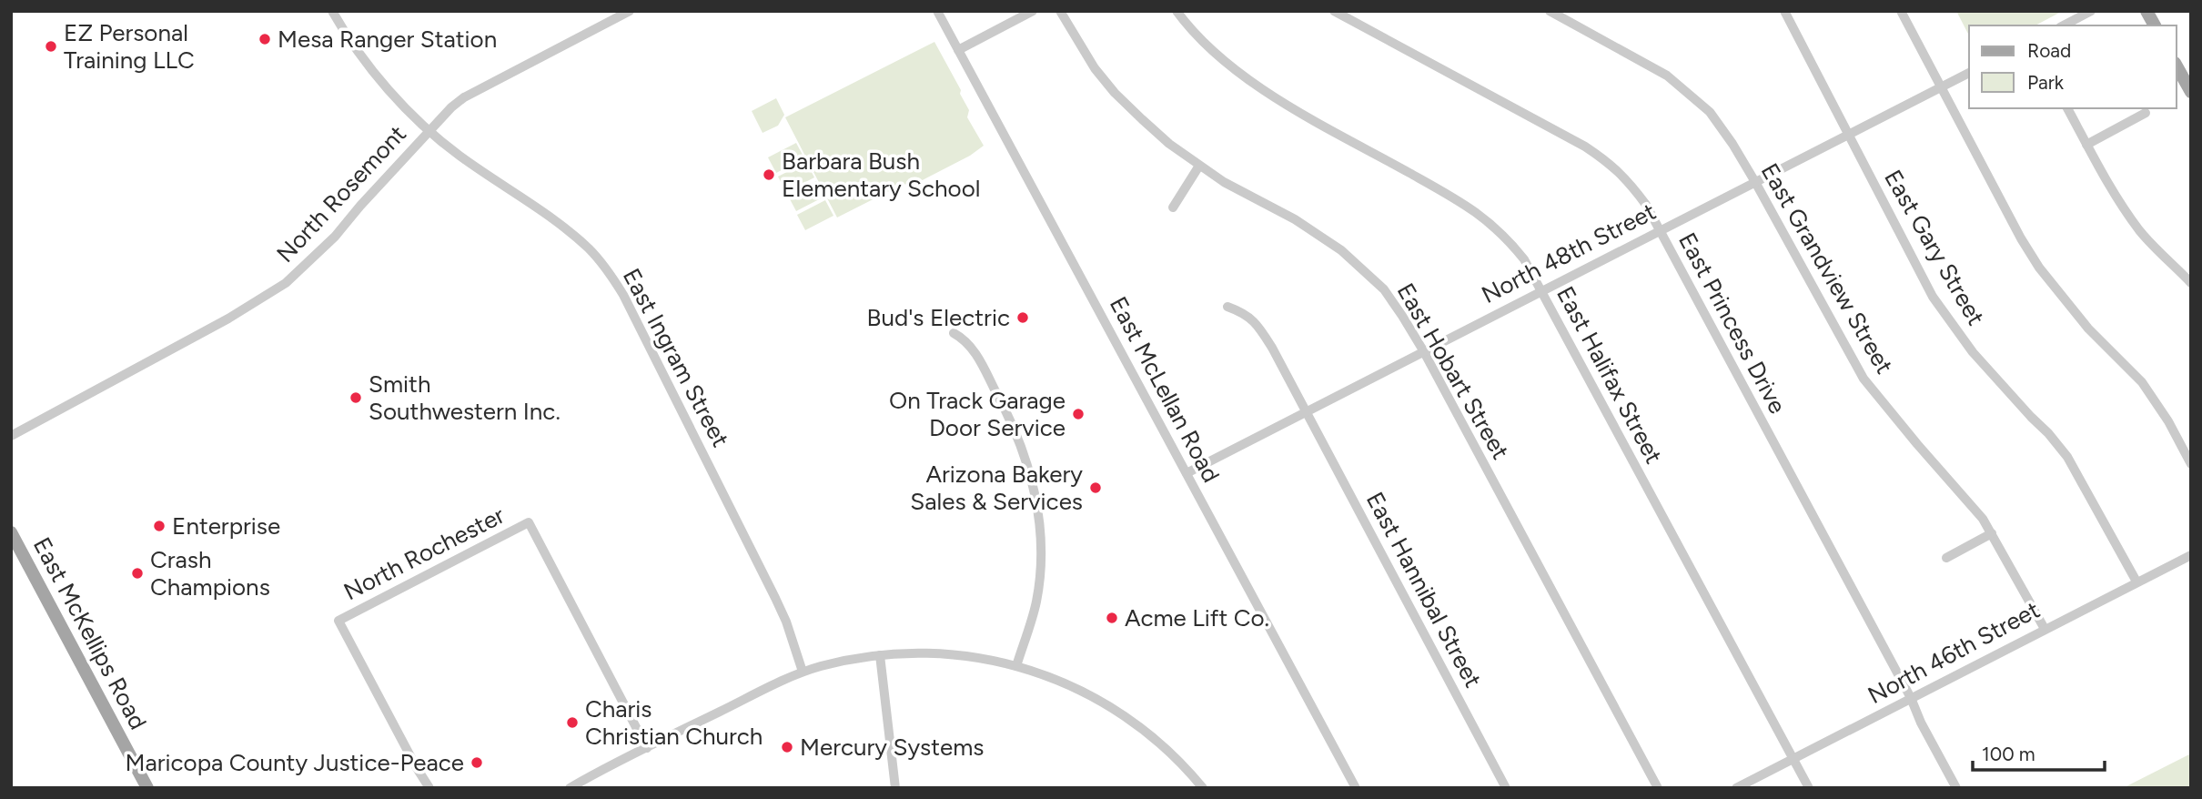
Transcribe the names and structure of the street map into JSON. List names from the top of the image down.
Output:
{
  "streets": {
    "main road": ["East McKellips Road"],
    "street": [
      "North Rosemont",
      "East Gary Street",
      "North 48th Street",
      "East Grandview Street",
      "East Princess Drive",
      "East Ingram Street",
      "East Hobart Street",
      "East Halifax Street",
      "East McLellan Road",
      "North Rochester",
      "East Hannibal Street",
      "North 46th Street"
    ]
  },
  "crossings": [
    ["North Rosemont", "East Ingram Street"],
    ["East Gary Street", "North 48th Street"],
    ["East Gary Street", "North 46th Street"],
    ["North 48th Street", "East Grandview Street"],
    ["North 48th Street", "East Princess Drive"],
    ["North 48th Street", "East Hobart Street"],
    ["North 48th Street", "East Halifax Street"],
    ["North 48th Street", "East McLellan Road"],
    ["North 48th Street", "East Hannibal Street"],
    ["East Grandview Street", "North 46th Street"],
    ["East Princess Drive", "North 46th Street"],
    ["East Halifax Street", "North 46th Street"]
  ],
  "places": [
    "Mesa Ranger Station",
    "EZ Personal Training LLC",
    "Barbara Bush Elementary School",
    "Bud's Electric",
    "Smith Southwestern Inc.",
    "On Track Garage Door Service",
    "Arizona Bakery Sales & Services",
    "Enterprise",
    "Crash Champions",
    "Acme Lift Co.",
    "Charis Christian Church",
    "Mercury Systems",
    "Maricopa County Justice-Peace"
  ],
  "legend": ["Road", "Park"],
  "scale_bar": "100 m"
}
